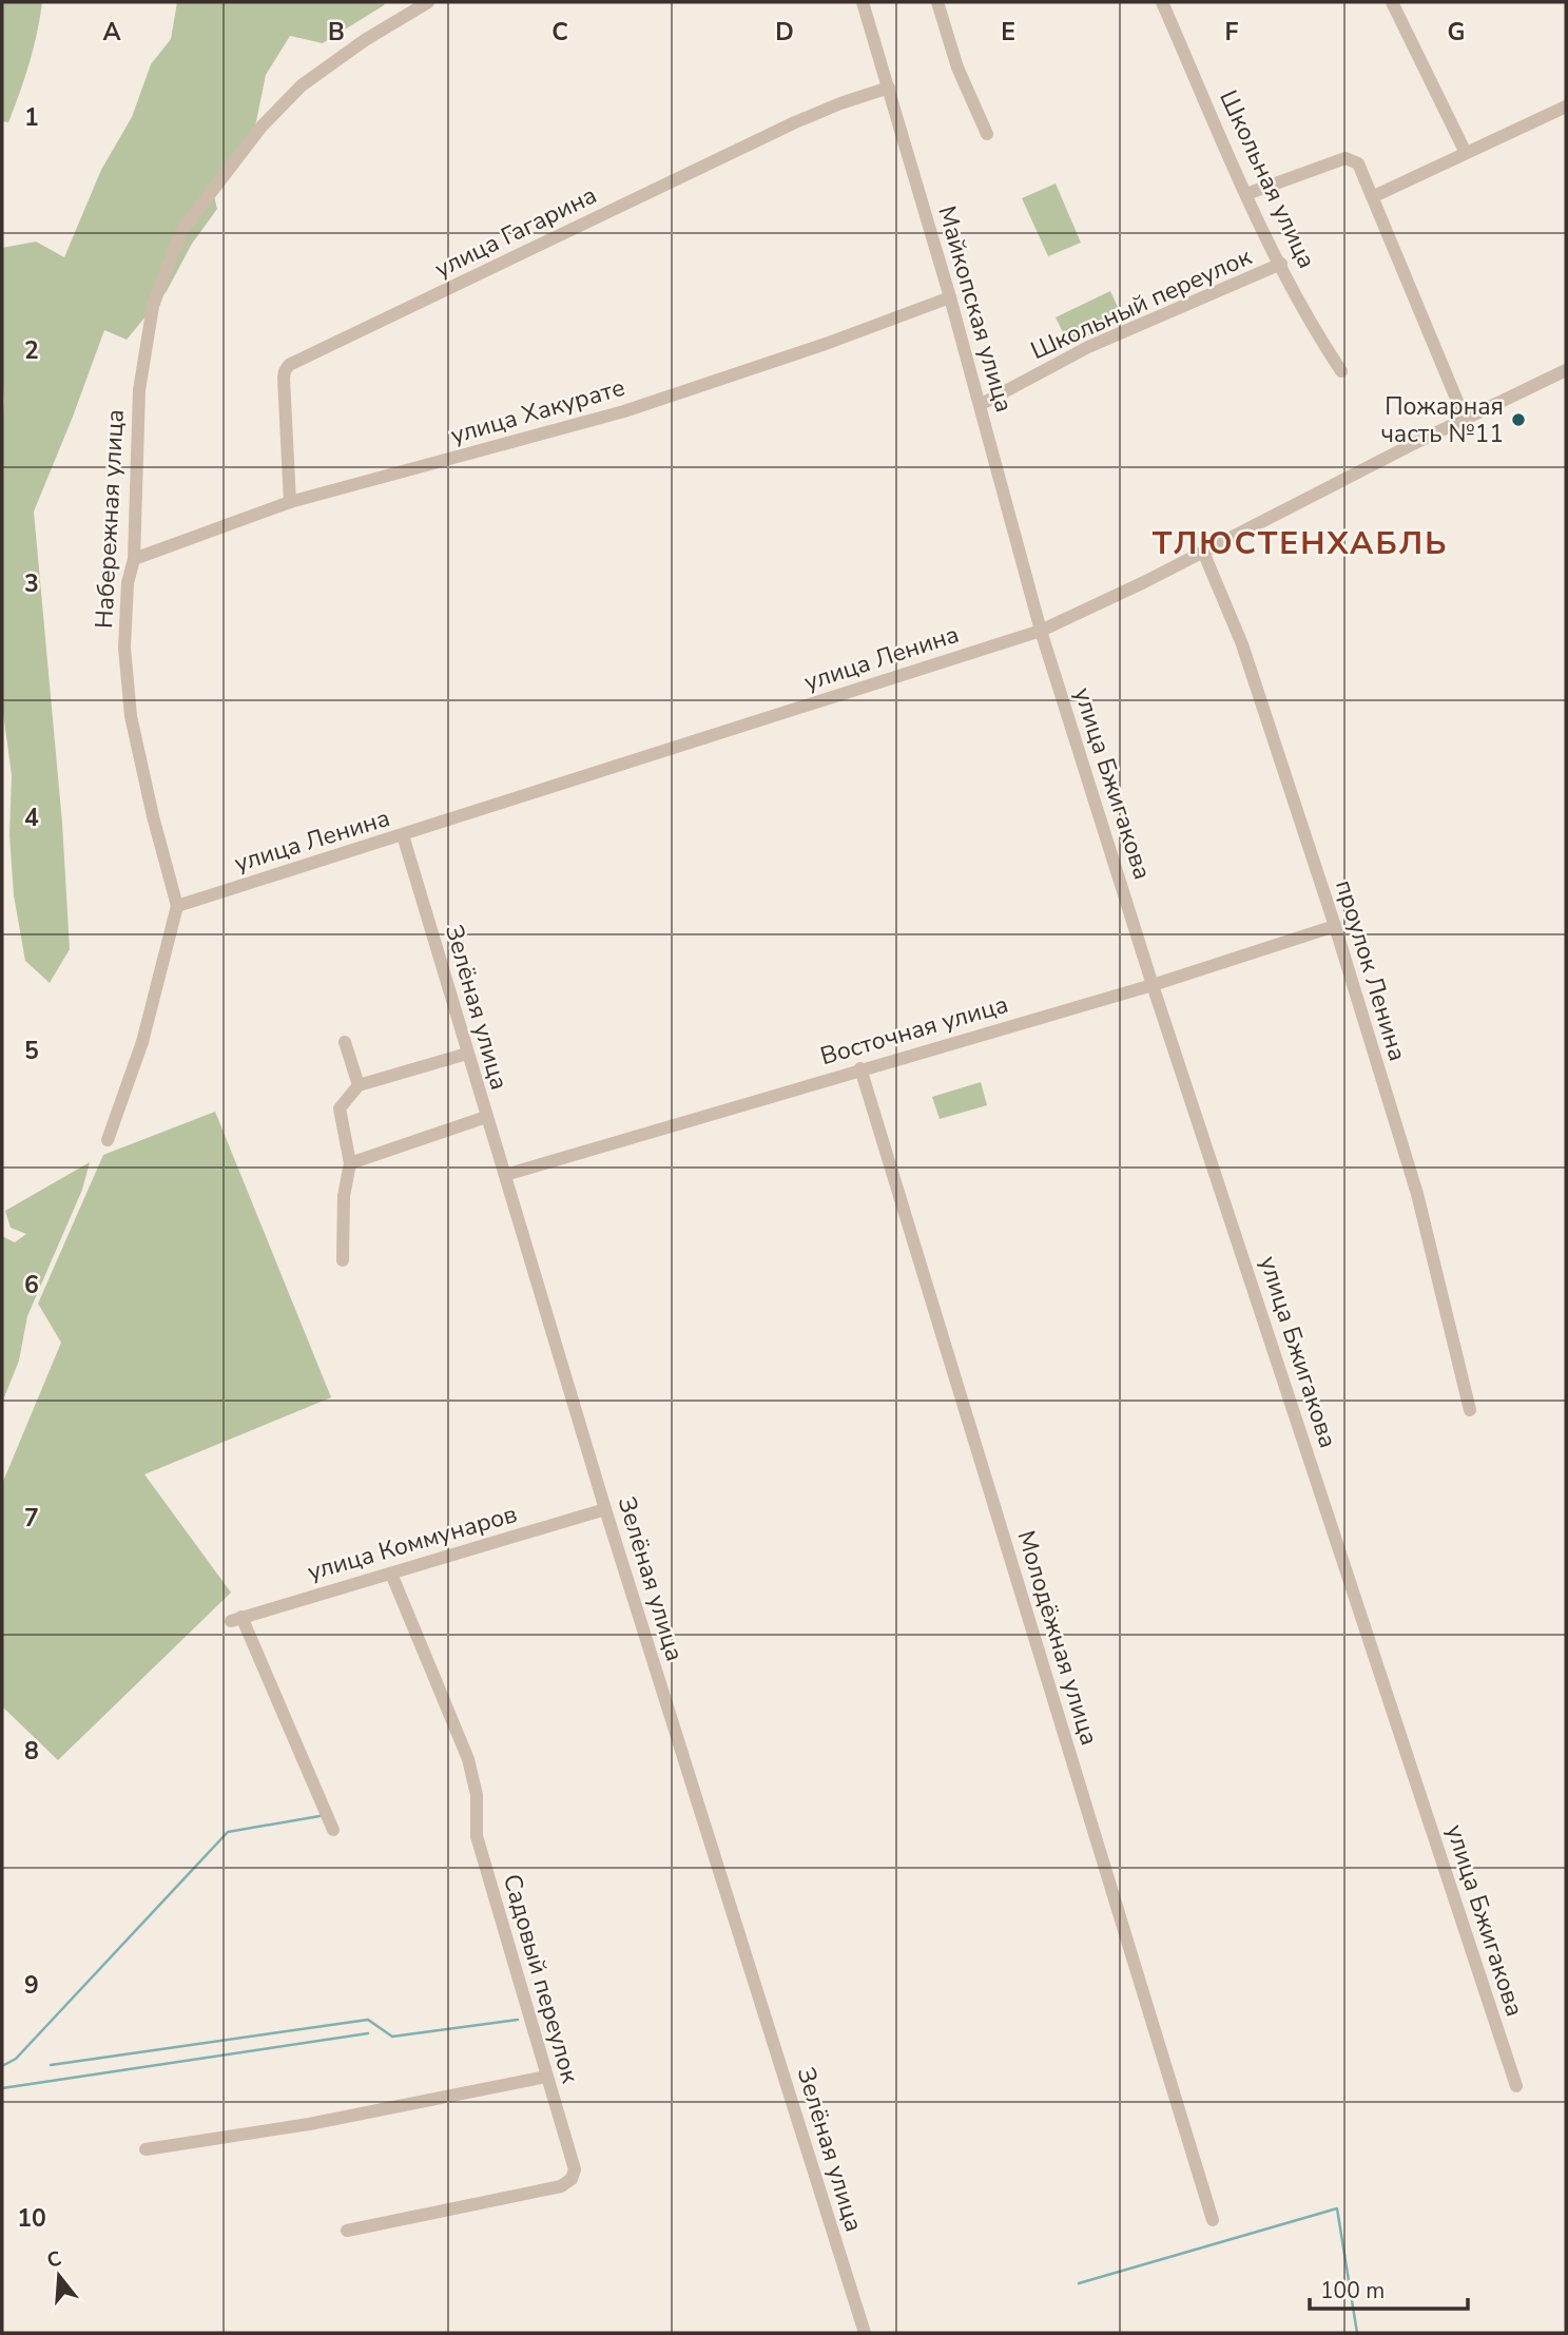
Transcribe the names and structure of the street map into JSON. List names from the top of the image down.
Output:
{
  "streets": {
    "street": [
      "Школьная улица",
      "улица Гагарина",
      "Школьный переулок",
      "Майкопская улица",
      "улица Хакурате",
      "Набережная улица",
      "улица Ленина",
      "улица Бжигакова",
      "проулок Ленина",
      "Зелёная улица",
      "Восточная улица",
      "улица Коммунаров",
      "Молодёжная улица",
      "Садовый переулок"
    ]
  },
  "crossings": [
    ["Школьная улица", "Школьный переулок"],
    ["улица Гагарина", "Майкопская улица"],
    ["улица Гагарина", "улица Хакурате"],
    ["Школьный переулок", "Майкопская улица"],
    ["Майкопская улица", "улица Хакурате"],
    ["Майкопская улица", "улица Ленина"],
    ["Майкопская улица", "улица Бжигакова"],
    ["улица Хакурате", "Набережная улица"],
    ["Набережная улица", "улица Ленина"],
    ["улица Ленина", "улица Бжигакова"],
    ["улица Ленина", "проулок Ленина"],
    ["улица Ленина", "Зелёная улица"],
    ["улица Бжигакова", "Восточная улица"],
    ["проулок Ленина", "Восточная улица"],
    ["Зелёная улица", "Восточная улица"],
    ["Зелёная улица", "улица Коммунаров"],
    ["Восточная улица", "Молодёжная улица"],
    ["улица Коммунаров", "Садовый переулок"]
  ],
  "districts": ["ТЛЮСТЕНХАБЛЬ"],
  "places": ["Пожарная часть №11"],
  "scale_bar": "100 m",
  "north": "top",
  "grid": {
    "columns": [
      "A",
      "B",
      "C",
      "D",
      "E",
      "F",
      "G"
    ],
    "rows": [
      "1",
      "2",
      "3",
      "4",
      "5",
      "6",
      "7",
      "8",
      "9",
      "10"
    ]
  }
}
